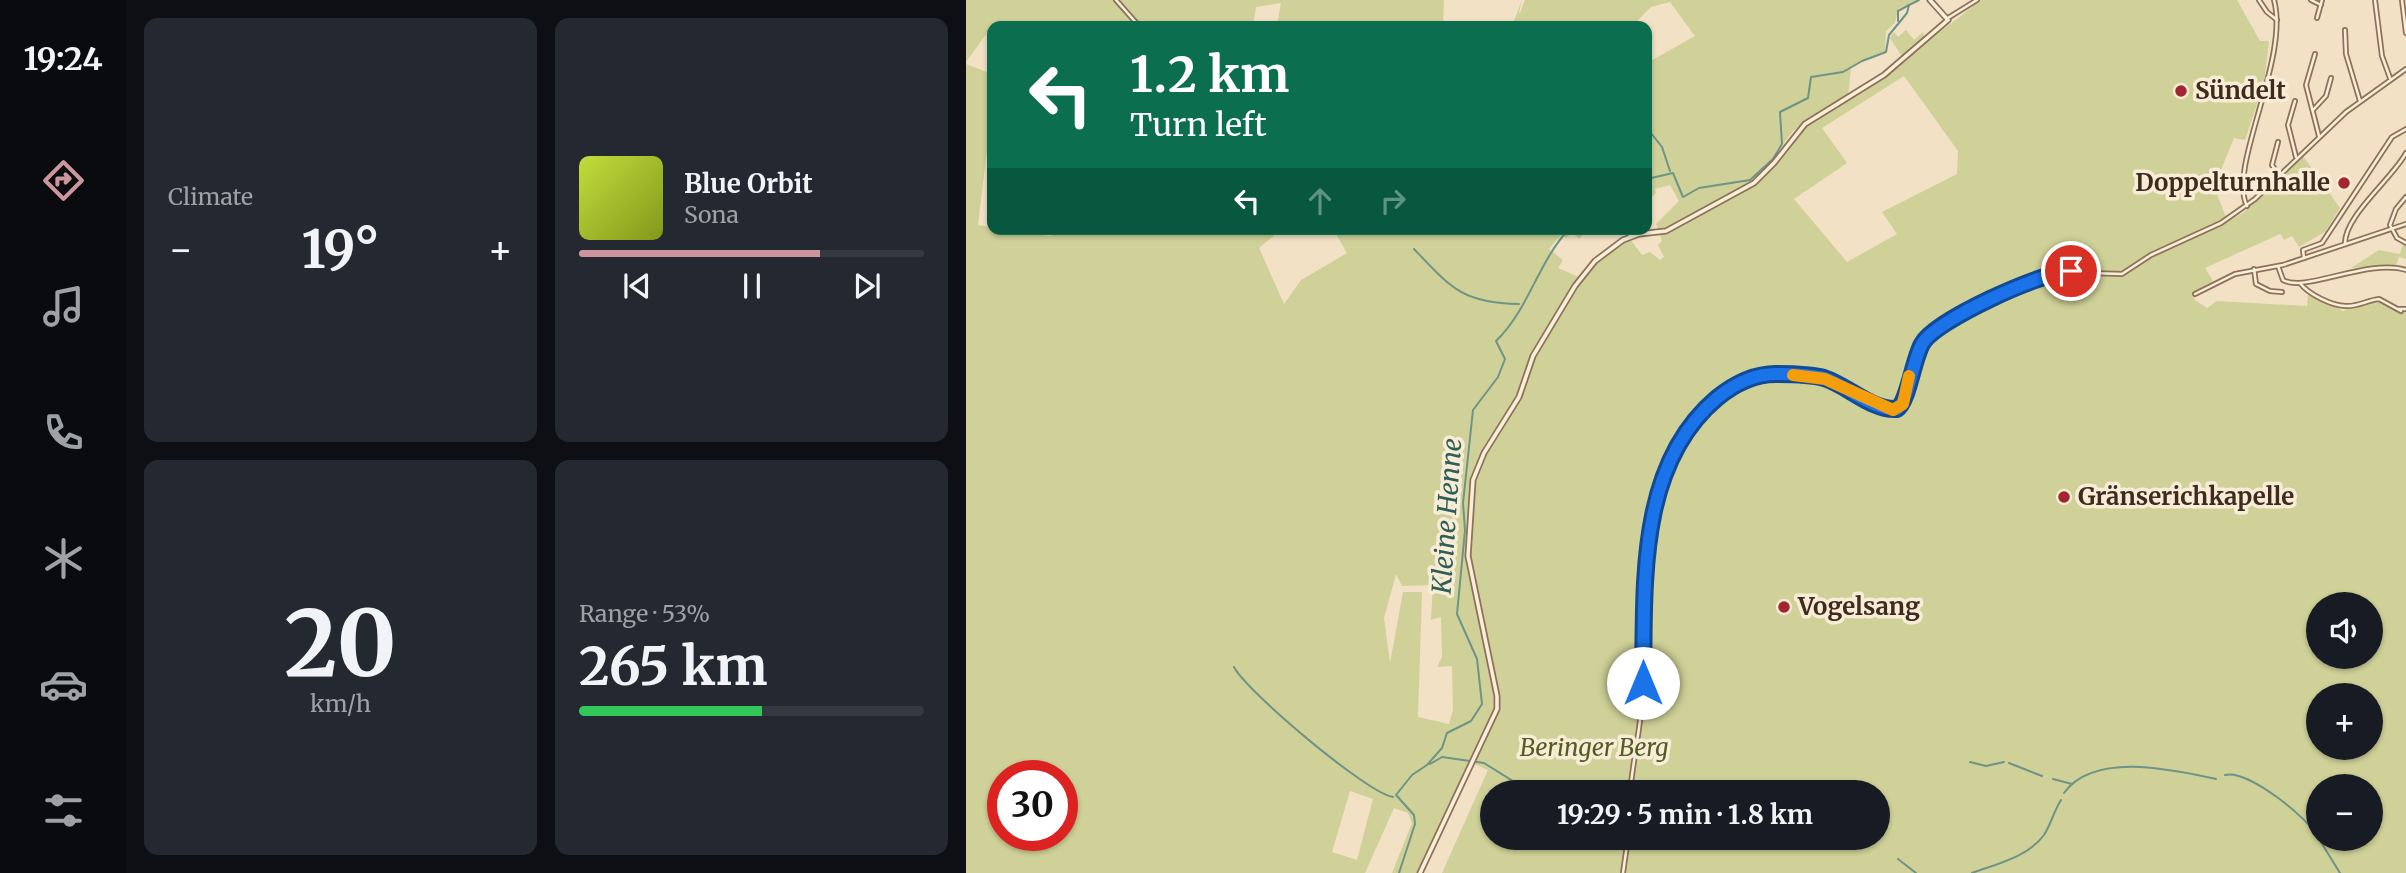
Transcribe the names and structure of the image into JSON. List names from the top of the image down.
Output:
{
  "water": ["Kleine Henne"],
  "parks": ["Beringer Berg"],
  "places": [
    "Sündelt",
    "Doppelturnhalle",
    "Gränserichkapelle",
    "Vogelsang"
  ],
  "page": {
    "tabs": "19:24",
    "tile": [
      "Climate",
      ["20", "km/h"],
      ["Range · 53%", "265 km"]
    ],
    "turn": ["1.2 km", "Turn left"],
    "song": ["Blue Orbit", "Sona"],
    "heat": ["−", "19°", "+"],
    "map_buttons": ["+", "−"],
    "limit": "30",
    "trip": "19:29 · 5 min · 1.8 km"
  }
}
